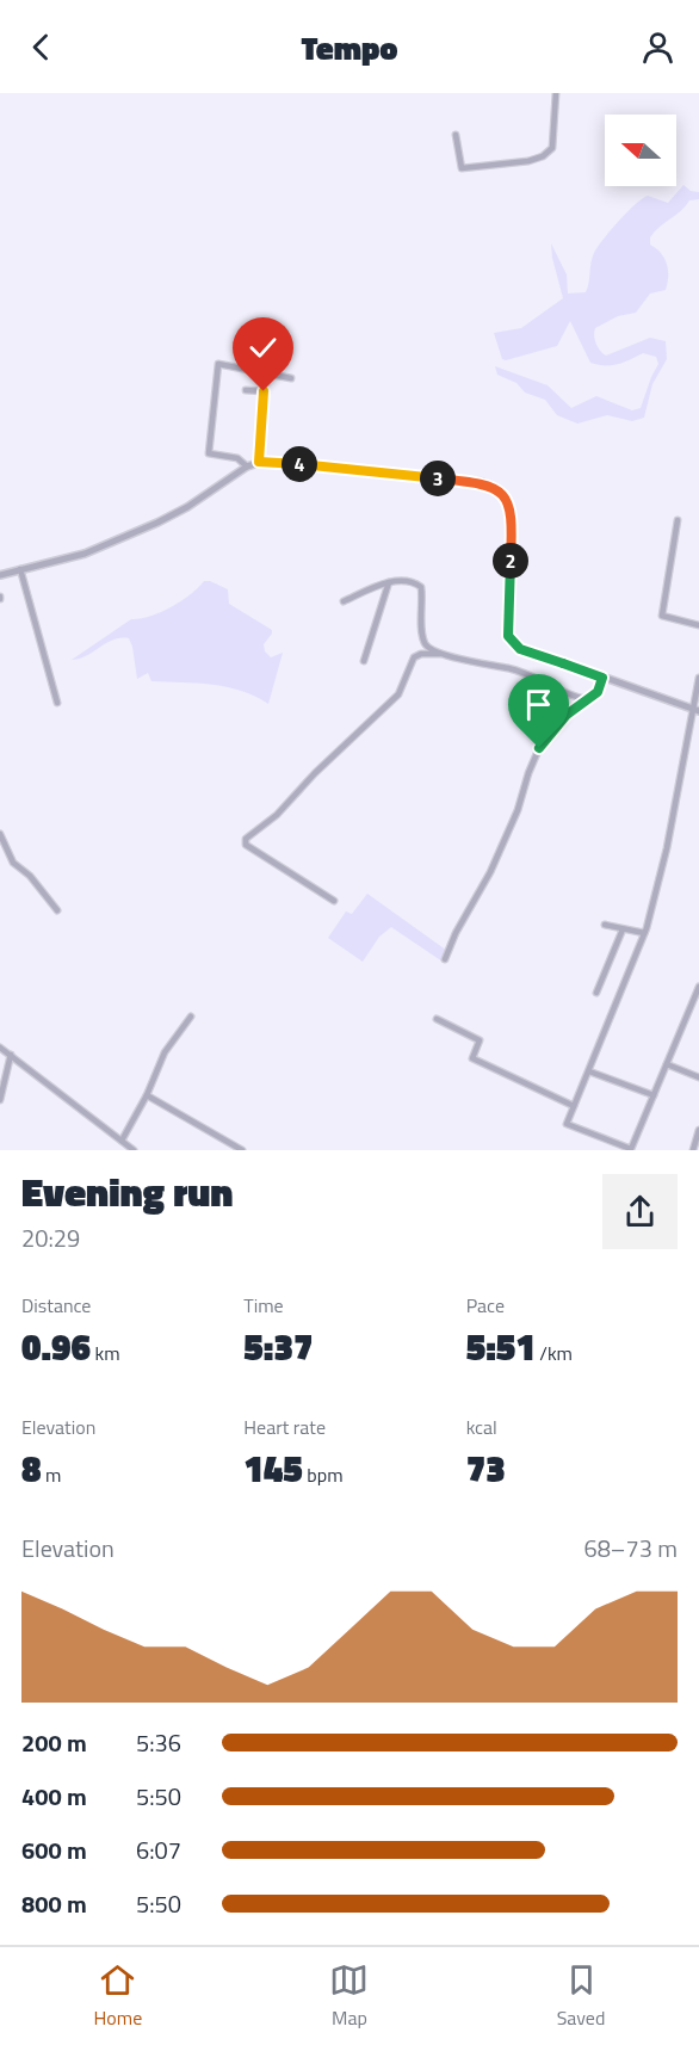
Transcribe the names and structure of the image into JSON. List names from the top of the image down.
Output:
{
  "north": "left",
  "page": {
    "header": "Tempo",
    "pins": ["4", "3", "2"],
    "heading": ["Evening run", "20:29"],
    "stats": [
      ["Distance", "0.96 km"],
      ["Time", "5:37"],
      ["Pace", "5:51 /km"],
      ["Elevation", "8 m"],
      ["Heart rate", "145 bpm"],
      ["kcal", "73"]
    ],
    "chart": ["Elevation", "68–73 m"],
    "list": [
      {
        "name": "200 m",
        "note": "5:36"
      },
      {
        "name": "400 m",
        "note": "5:50"
      },
      {
        "name": "600 m",
        "note": "6:07"
      },
      {
        "name": "800 m",
        "note": "5:50"
      }
    ],
    "tabs": ["Home", "Map", "Saved"]
  }
}
